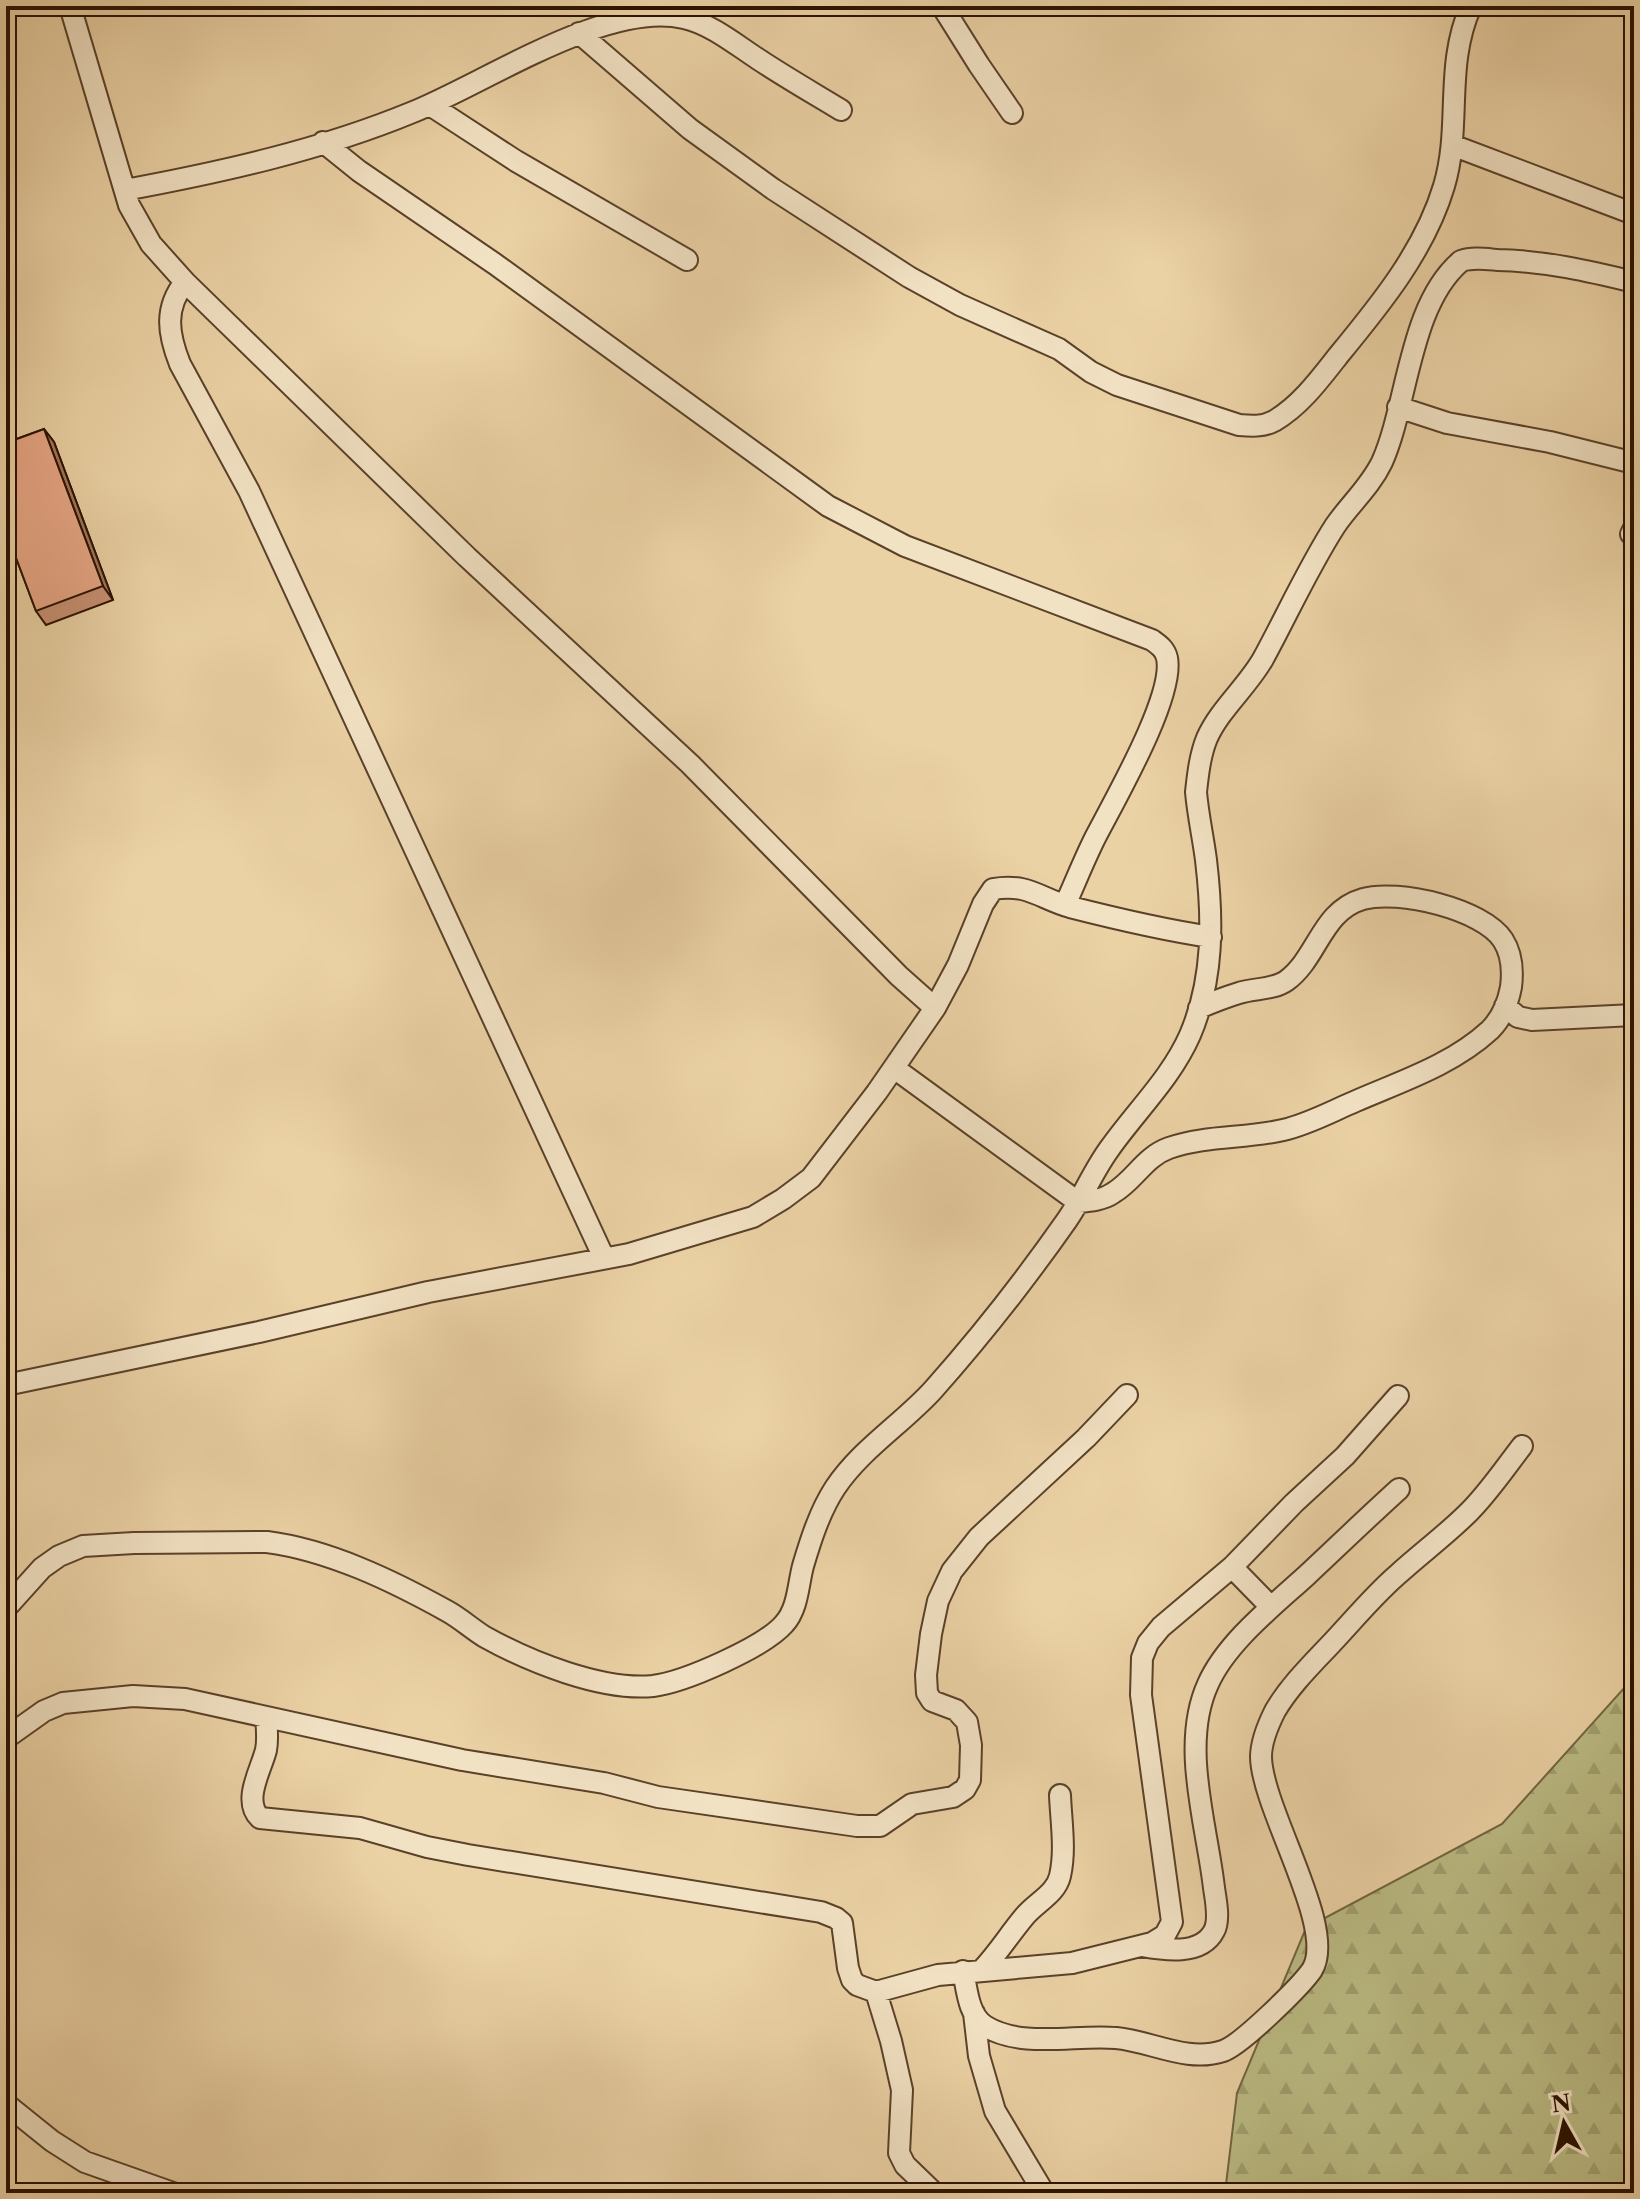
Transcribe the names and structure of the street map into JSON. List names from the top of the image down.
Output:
{
  "north": "top"
}
